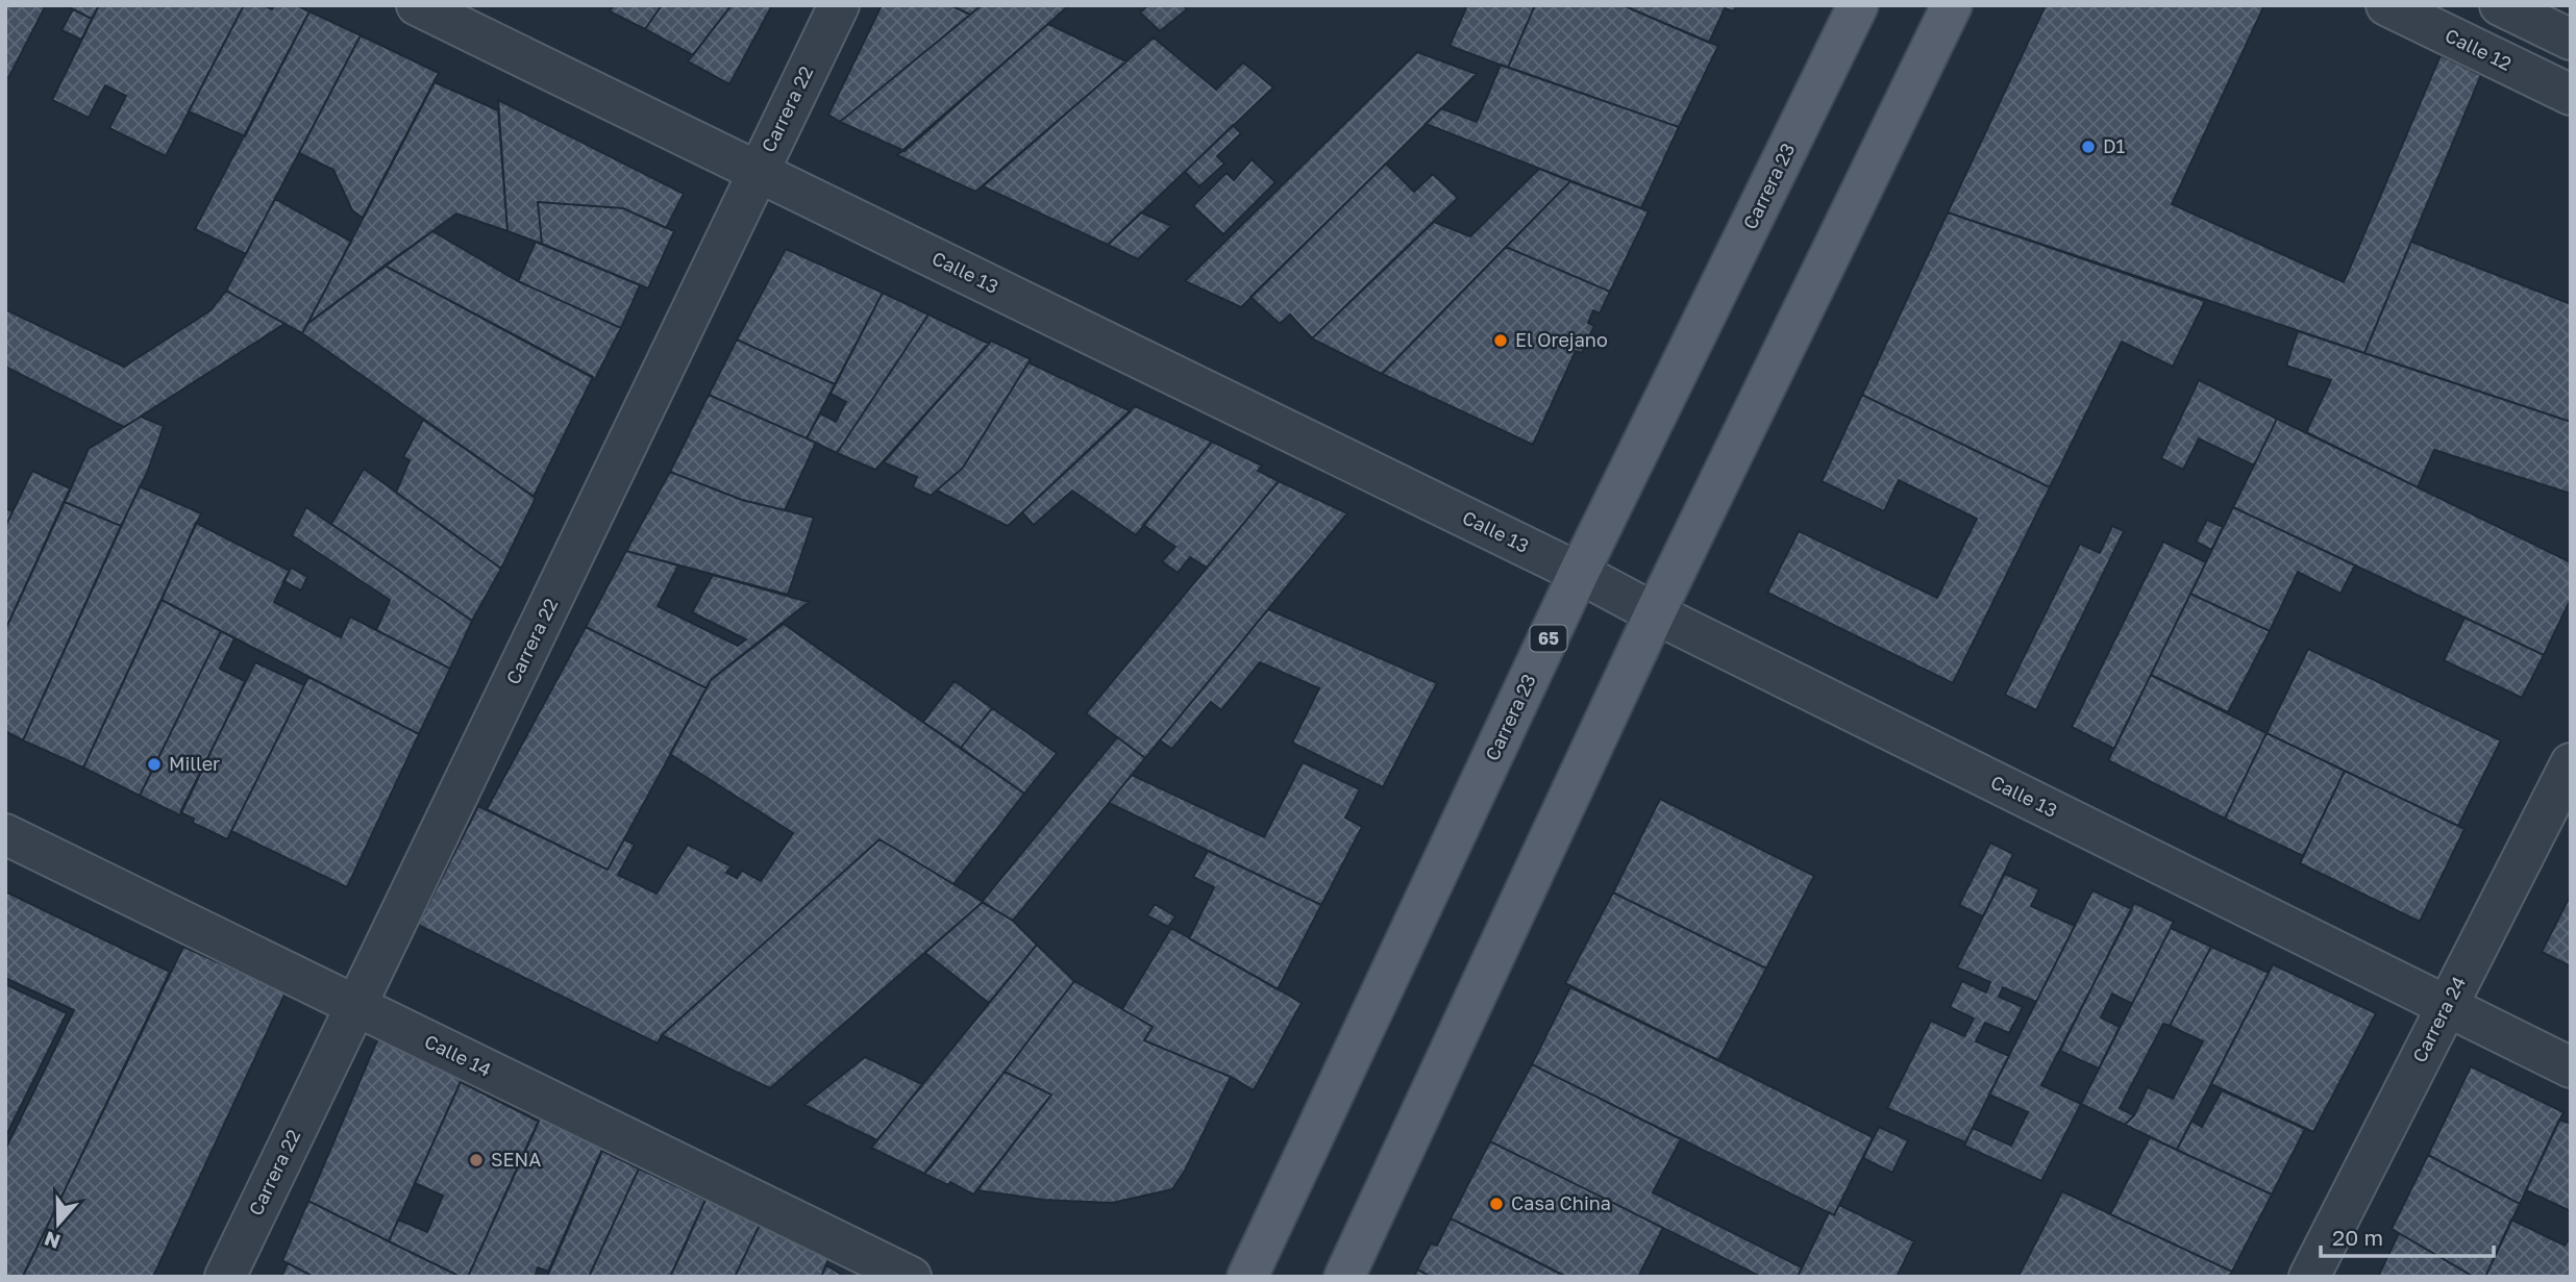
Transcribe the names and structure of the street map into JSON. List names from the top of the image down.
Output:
{
  "streets": {
    "main road": ["Carrera 23", "65"],
    "street": [
      "Calle 12",
      "Carrera 22",
      "Calle 13",
      "Carrera 24",
      "Calle 14"
    ]
  },
  "crossings": [
    ["Carrera 22", "Calle 13"],
    ["Carrera 22", "Calle 14"],
    ["Carrera 23", "Calle 13"],
    ["Calle 13", "Carrera 24"]
  ],
  "places": [
    "D1",
    "El Orejano",
    "Miller",
    "SENA",
    "Casa China"
  ],
  "scale_bar": "20 m",
  "north": "bottom"
}
